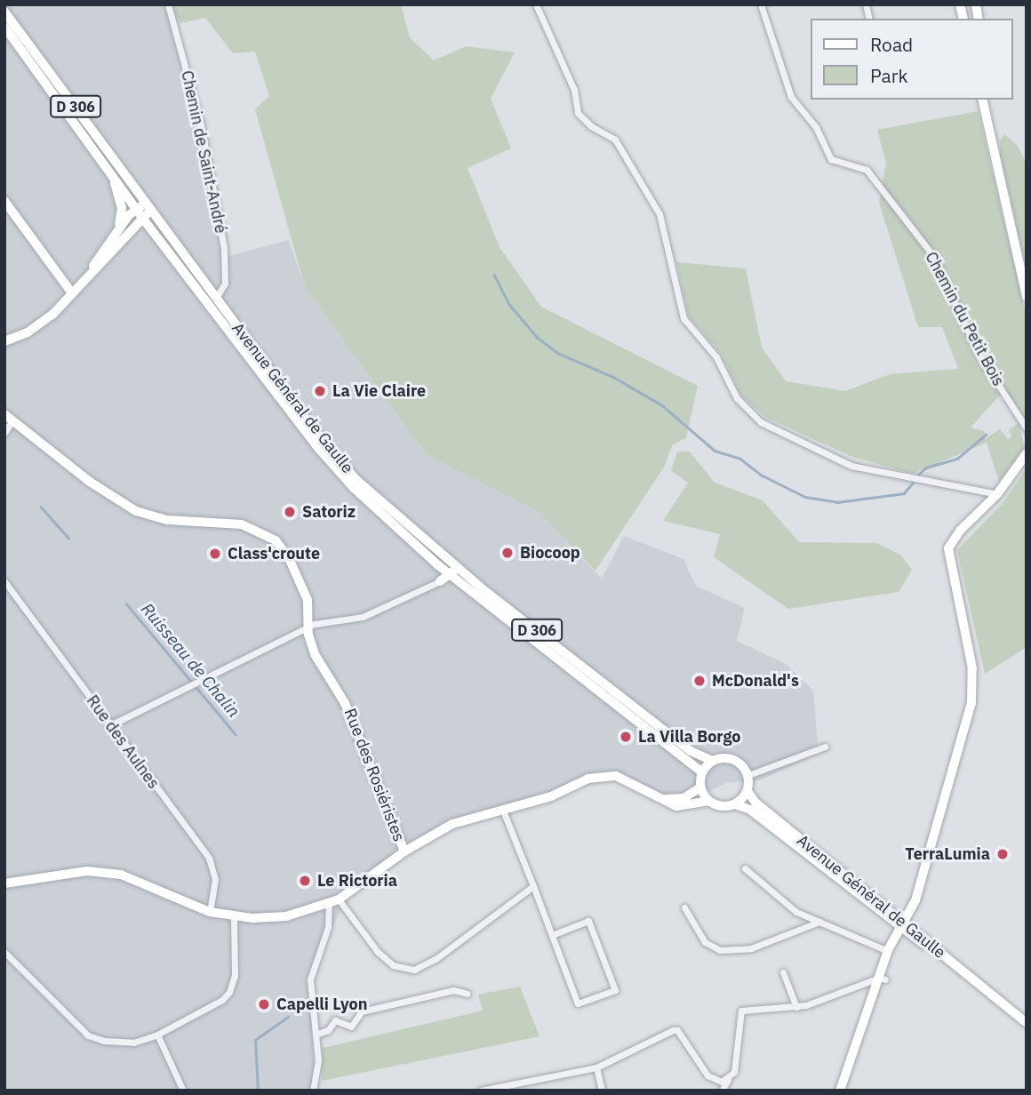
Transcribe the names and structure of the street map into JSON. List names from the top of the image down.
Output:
{
  "streets": {
    "main road": ["D 306", "Avenue Général de Gaulle"],
    "street": [
      "Chemin de Saint-André",
      "Chemin du Petit Bois",
      "Rue des Aulnes",
      "Rue des Rosiéristes"
    ]
  },
  "crossings": [
    ["D 306", "Chemin de Saint-André"],
    ["D 306", "Avenue Général de Gaulle"],
    ["Chemin de Saint-André", "Avenue Général de Gaulle"]
  ],
  "water": ["Ruisseau de Chalin"],
  "places": [
    "La Vie Claire",
    "Satoriz",
    "Biocoop",
    "Class'croute",
    "McDonald's",
    "La Villa Borgo",
    "TerraLumia",
    "Le Rictoria",
    "Capelli Lyon"
  ],
  "legend": ["Road", "Park"]
}
